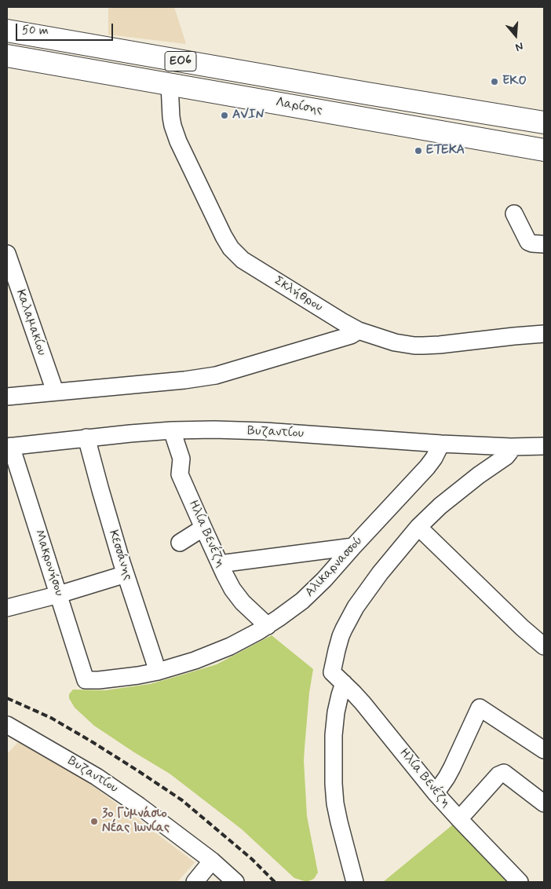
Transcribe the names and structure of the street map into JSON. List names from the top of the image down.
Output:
{
  "streets": {
    "main road": ["ΕΟ6", "Λαρίσης"],
    "street": [
      "Σκλήθρου",
      "Καλαμακίου",
      "Βυζαντίου",
      "Ηλία Βενέζη",
      "Κεσσάνης",
      "Μακρονήσου",
      "Αλικαρνασσού"
    ]
  },
  "crossings": [
    ["Λαρίσης", "Σκλήθρου"],
    ["Βυζαντίου", "Ηλία Βενέζη"],
    ["Βυζαντίου", "Κεσσάνης"],
    ["Βυζαντίου", "Μακρονήσου"],
    ["Βυζαντίου", "Αλικαρνασσού"],
    ["Ηλία Βενέζη", "Αλικαρνασσού"],
    ["Κεσσάνης", "Αλικαρνασσού"],
    ["Μακρονήσου", "Αλικαρνασσού"]
  ],
  "places": [
    "EKO",
    "AVIN",
    "ΕΤΕΚΑ",
    "3ο Γυμνάσιο Νέας Ιωνίας"
  ],
  "scale_bar": "50 m",
  "north": "bottom"
}
